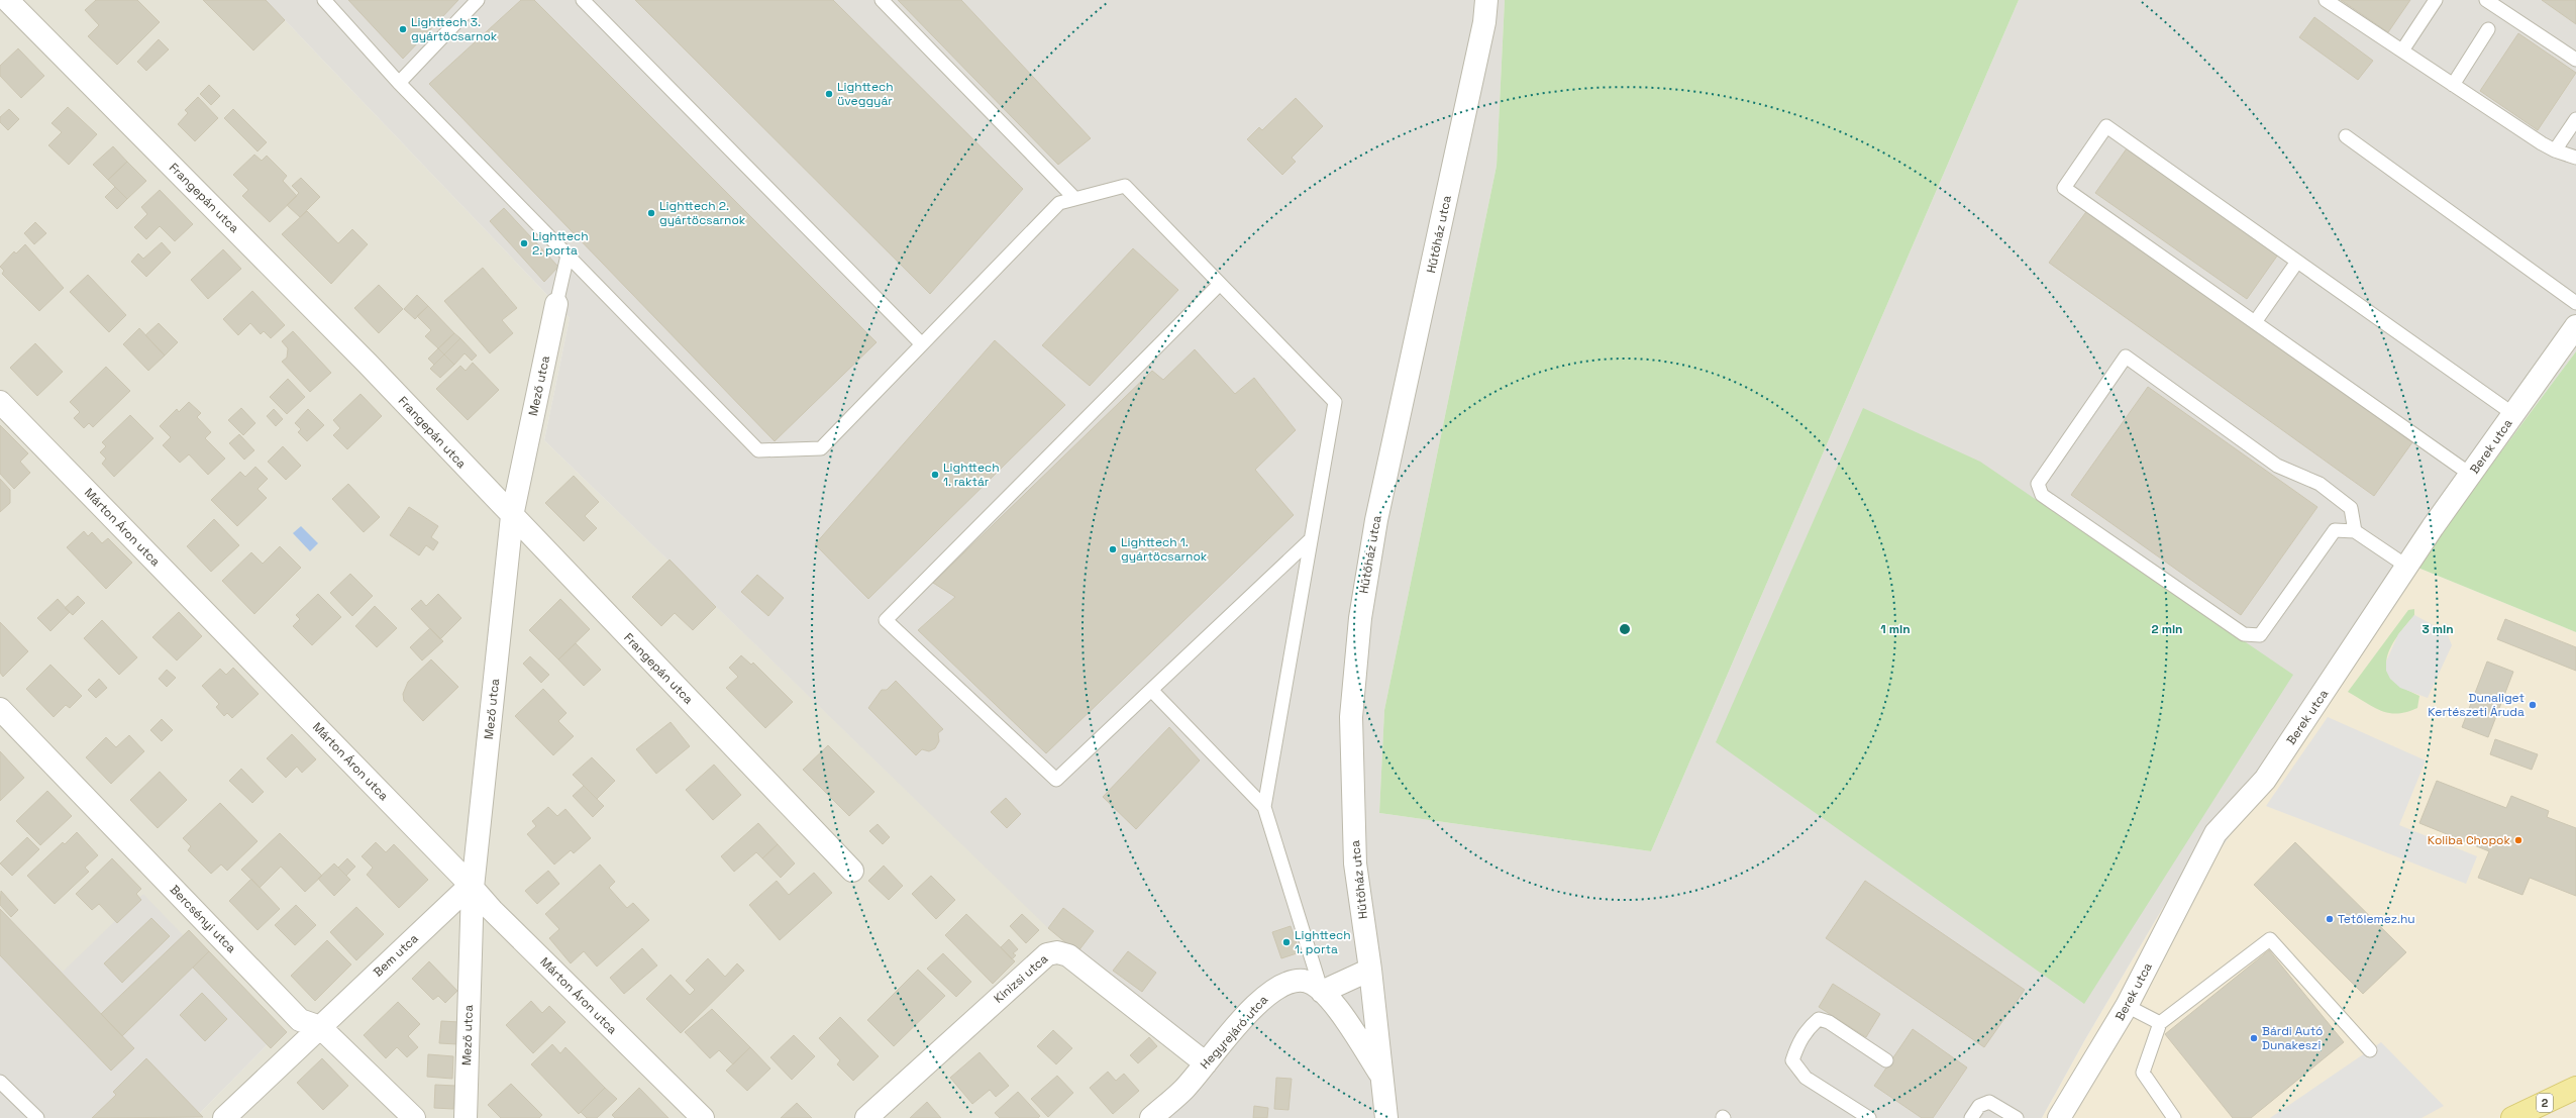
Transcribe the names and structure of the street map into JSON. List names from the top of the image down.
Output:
{
  "streets": {
    "main road": ["2"],
    "street": [
      "Frangepán utca",
      "Hűtőház utca",
      "Mező utca",
      "Berek utca",
      "Márton Áron utca",
      "Bercsényi utca",
      "Bem utca",
      "Kinizsi utca",
      "Hegyrejáró utca"
    ]
  },
  "crossings": [
    ["Frangepán utca", "Mező utca"],
    ["Hűtőház utca", "Hegyrejáró utca"],
    ["Mező utca", "Márton Áron utca"],
    ["Mező utca", "Bem utca"],
    ["Márton Áron utca", "Bem utca"],
    ["Bercsényi utca", "Bem utca"],
    ["Kinizsi utca", "Hegyrejáró utca"]
  ],
  "places": [
    "Lighttech 3. gyártöcsarnok",
    "Lighttech üveggyár",
    "Lighttech 2. gyártöcsarnok",
    "Lighttech 2. porta",
    "Lighttech 1. raktár",
    "Lighttech 1. gyártöcsarnok",
    "Dunaliget Kertészeti Áruda",
    "Koliba Chopok",
    "Tetőlemez.hu",
    "Lighttech 1. porta",
    "Bárdi Autó Dunakeszi"
  ],
  "rings": ["1 min", "2 min", "3 min"]
}
